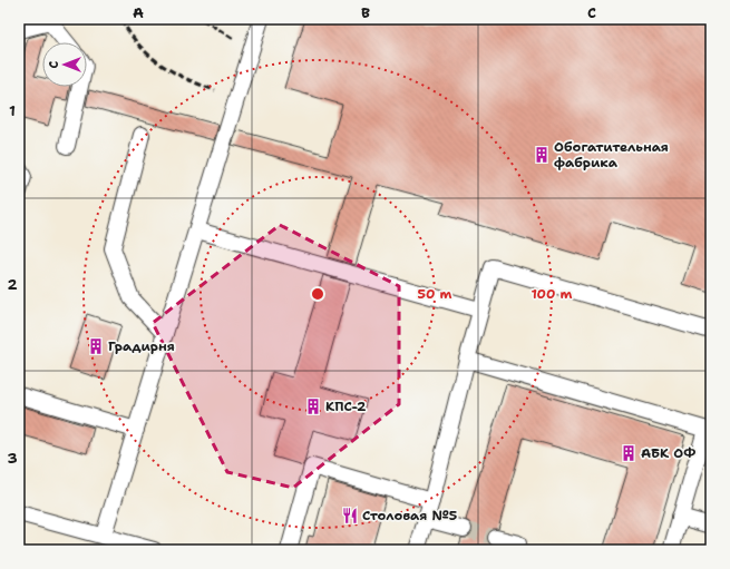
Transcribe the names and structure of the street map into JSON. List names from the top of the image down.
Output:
{
  "places": {
    "building": [
      "Обогатительная фабрика",
      "Градирня",
      "КПС-2",
      "АБК ОФ"
    ],
    "restaurant": ["Столовая №5"]
  },
  "north": "left",
  "grid": {
    "columns": ["A", "B", "C"],
    "rows": ["1", "2", "3"]
  },
  "rings": ["50 m", "100 m"]
}
